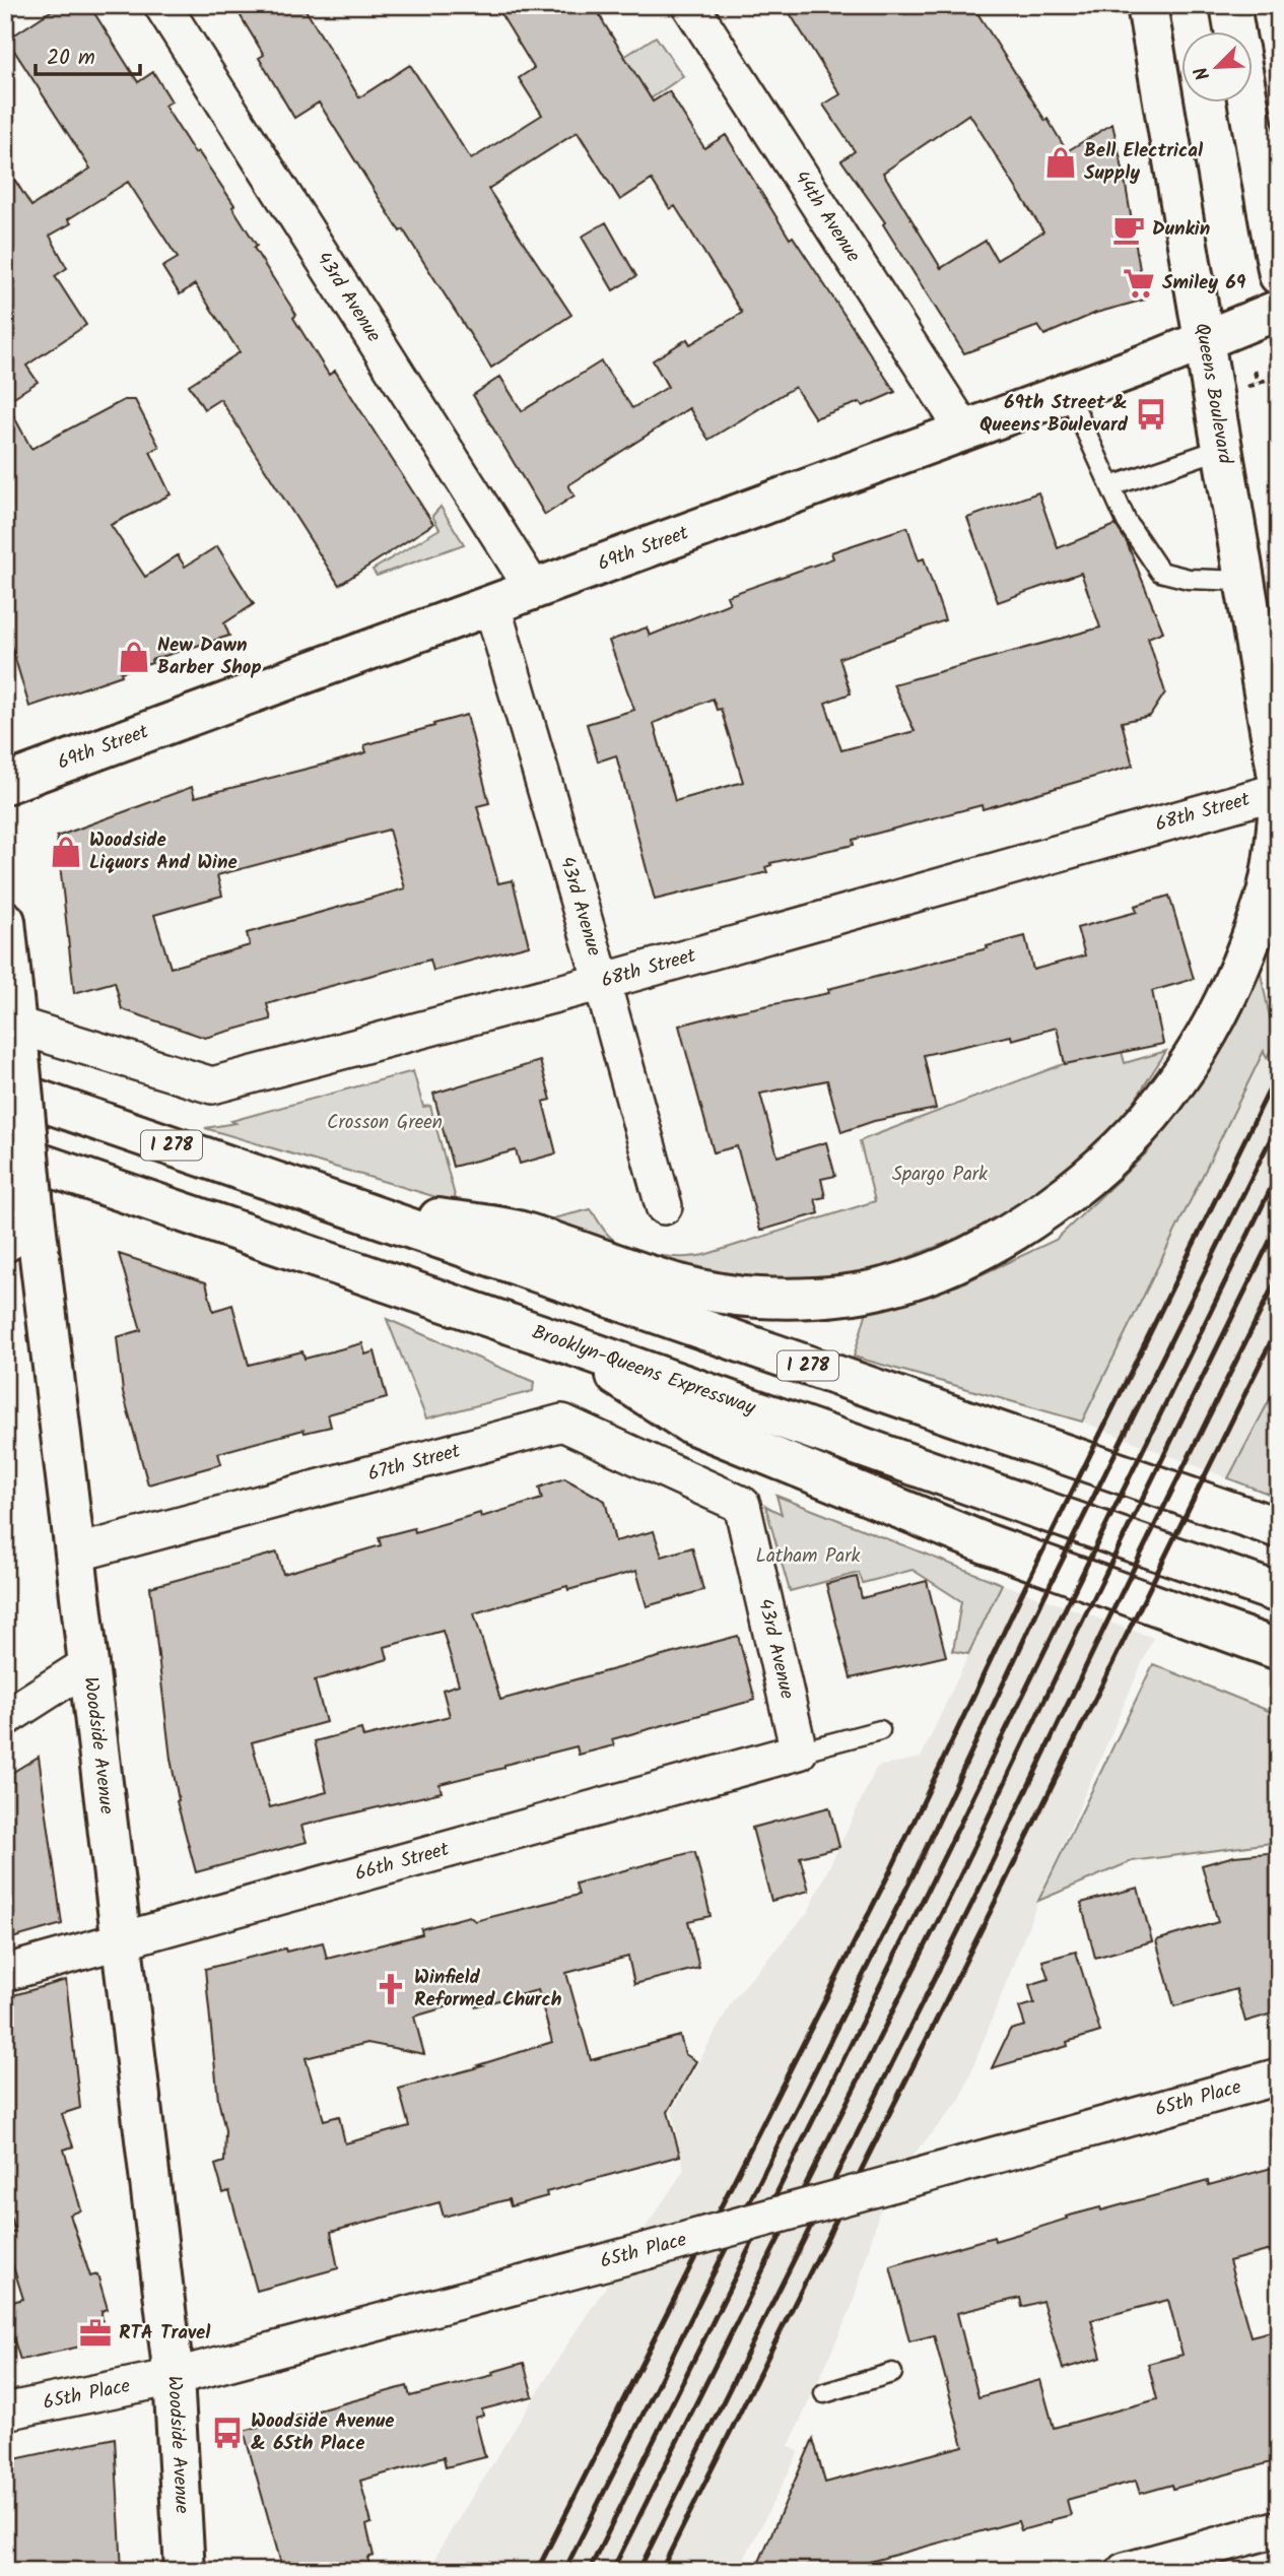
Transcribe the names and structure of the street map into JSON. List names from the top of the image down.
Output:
{
  "streets": {
    "main road": [
      "Queens Boulevard",
      "69th Street",
      "I 278",
      "Brooklyn-Queens Expressway",
      "Woodside Avenue"
    ],
    "street": [
      "44th Avenue",
      "43rd Avenue",
      "68th Street",
      "67th Street",
      "66th Street",
      "65th Place"
    ]
  },
  "crossings": [
    ["44th Avenue", "69th Street"],
    ["43rd Avenue", "69th Street"],
    ["43rd Avenue", "68th Street"],
    ["43rd Avenue", "67th Street"],
    ["43rd Avenue", "66th Street"],
    ["Queens Boulevard", "69th Street"],
    ["68th Street", "I 278"],
    ["68th Street", "Woodside Avenue"],
    ["I 278", "Woodside Avenue"],
    ["67th Street", "Woodside Avenue"],
    ["Woodside Avenue", "66th Street"],
    ["Woodside Avenue", "65th Place"]
  ],
  "parks": ["Crosson Green", "Spargo Park", "Latham Park"],
  "places": {
    "shop": ["Bell Electrical Supply", "New Dawn Barber Shop", "Woodside Liquors And Wine"],
    "cafe": ["Dunkin"],
    "supermarket": ["Smiley 69"],
    "bus stop": ["69th Street & Queens Boulevard", "Woodside Avenue & 65th Place"],
    "church": ["Winfield Reformed Church"],
    "office": ["RTA Travel"]
  },
  "scale_bar": "20 m",
  "north": "bottom left"
}
